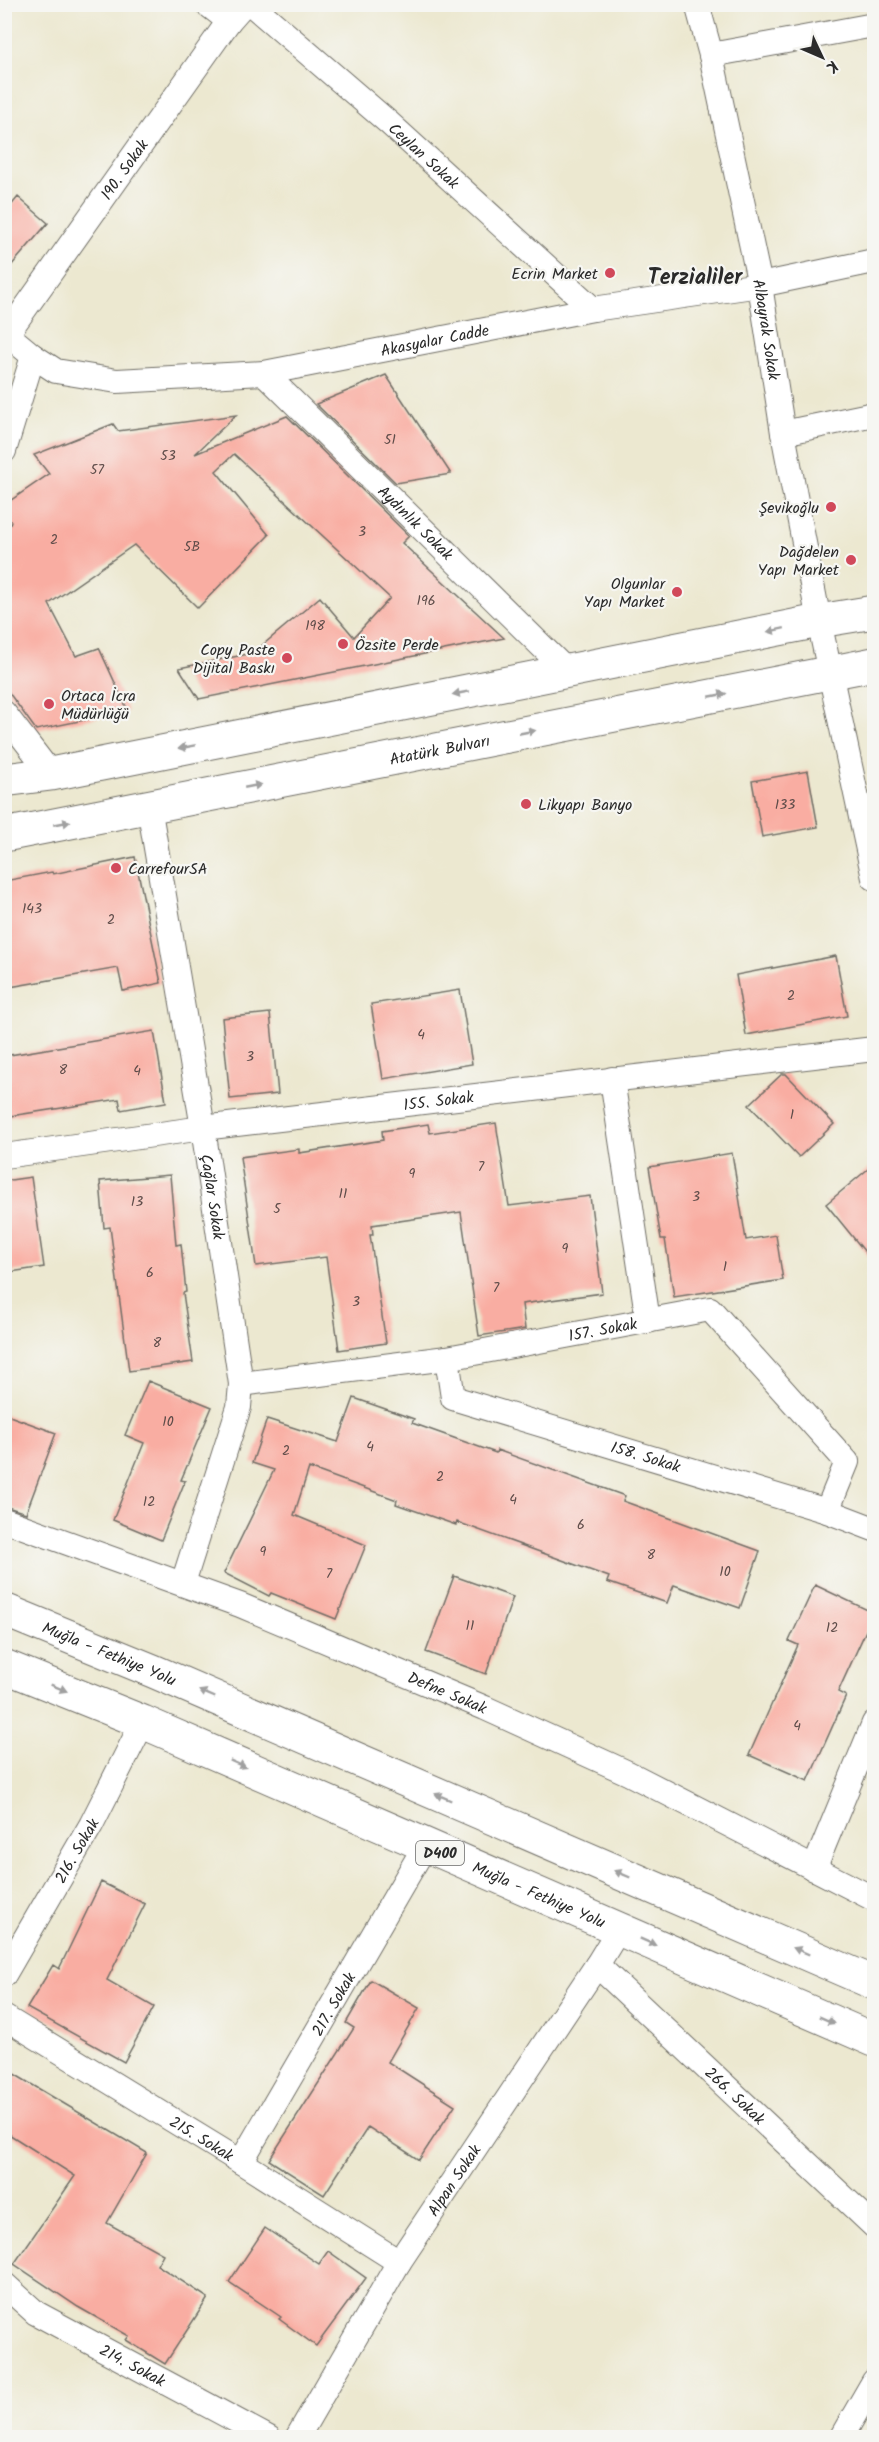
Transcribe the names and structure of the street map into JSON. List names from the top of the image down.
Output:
{
  "streets": {
    "main road": ["Atatürk Bulvarı", "Muğla - Fethiye Yolu", "D400"],
    "street": [
      "Ceylan Sokak",
      "190. Sokak",
      "Albayrak Sokak",
      "Akasyalar Cadde",
      "Aydınlık Sokak",
      "155. Sokak",
      "Çağlar Sokak",
      "157. Sokak",
      "158. Sokak",
      "Defne Sokak",
      "216. Sokak",
      "217. Sokak",
      "266. Sokak",
      "215. Sokak",
      "Alpan Sokak",
      "214. Sokak"
    ]
  },
  "crossings": [
    ["Ceylan Sokak", "Akasyalar Cadde"],
    ["190. Sokak", "Akasyalar Cadde"],
    ["Albayrak Sokak", "Akasyalar Cadde"],
    ["Albayrak Sokak", "Atatürk Bulvarı"],
    ["Akasyalar Cadde", "Aydınlık Sokak"],
    ["Atatürk Bulvarı", "Çağlar Sokak"],
    ["155. Sokak", "Çağlar Sokak"],
    ["Çağlar Sokak", "157. Sokak"],
    ["Çağlar Sokak", "Defne Sokak"],
    ["157. Sokak", "158. Sokak"],
    ["Muğla - Fethiye Yolu", "216. Sokak"],
    ["Muğla - Fethiye Yolu", "217. Sokak"],
    ["Muğla - Fethiye Yolu", "Alpan Sokak"],
    ["217. Sokak", "215. Sokak"],
    ["266. Sokak", "Alpan Sokak"],
    ["215. Sokak", "Alpan Sokak"]
  ],
  "districts": ["Terzialiler"],
  "places": [
    "Ecrin Market",
    "Şevikoğlu",
    "Dağdelen Yapı Market",
    "Olgunlar Yapı Market",
    "Özsite Perde",
    "Copy Paste Dijital Baskı",
    "Ortaca İcra Müdürlüğü",
    "Likyapı Banyo",
    "CarrefourSA"
  ],
  "house_numbers": [
    "51",
    "53",
    "57",
    "3",
    "2",
    "5B",
    "196",
    "198",
    "133",
    "143",
    "2",
    "2",
    "4",
    "3",
    "8",
    "4",
    "1",
    "7",
    "9",
    "11",
    "3",
    "13",
    "5",
    "9",
    "1",
    "6",
    "7",
    "3",
    "8",
    "10",
    "4",
    "2",
    "2",
    "4",
    "12",
    "6",
    "9",
    "8",
    "10",
    "7",
    "11",
    "12",
    "4"
  ],
  "north": "bottom right"
}
